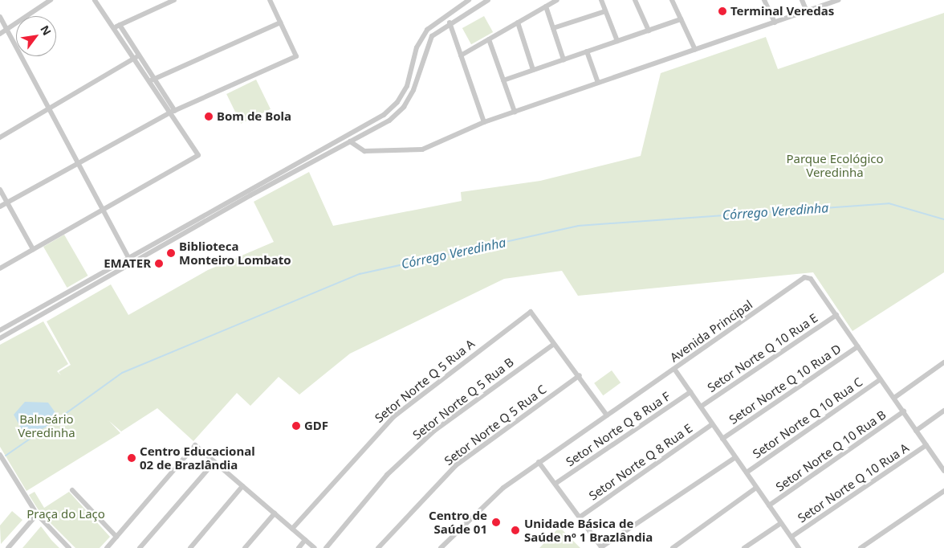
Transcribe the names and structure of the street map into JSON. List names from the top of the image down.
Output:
{
  "streets": {
    "street": [
      "Avenida Principal",
      "Setor Norte Q 10 Rua E",
      "Setor Norte Q 5 Rua A",
      "Setor Norte Q 10 Rua D",
      "Setor Norte Q 5 Rua B",
      "Setor Norte Q 10 Rua C",
      "Setor Norte Q 5 Rua C",
      "Setor Norte Q 8 Rua F",
      "Setor Norte Q 10 Rua B",
      "Setor Norte Q 8 Rua E",
      "Setor Norte Q 10 Rua A"
    ]
  },
  "crossings": [
    ["Avenida Principal", "Setor Norte Q 10 Rua E"],
    ["Avenida Principal", "Setor Norte Q 10 Rua D"],
    ["Avenida Principal", "Setor Norte Q 10 Rua C"],
    ["Avenida Principal", "Setor Norte Q 10 Rua B"],
    ["Avenida Principal", "Setor Norte Q 10 Rua A"],
    ["Setor Norte Q 5 Rua A", "Setor Norte Q 5 Rua B"]
  ],
  "water": ["Córrego Veredinha"],
  "parks": ["Parque Ecológico Veredinha", "Balneário Veredinha", "Praça do Laço"],
  "places": [
    "Terminal Veredas",
    "Bom de Bola",
    "Biblioteca Monteiro Lombato",
    "EMATER",
    "GDF",
    "Centro Educacional 02 de Brazlândia",
    "Centro de Saúde 01",
    "Unidade Básica de Saúde nº 1 Brazlândia"
  ],
  "north": "top right"
}
